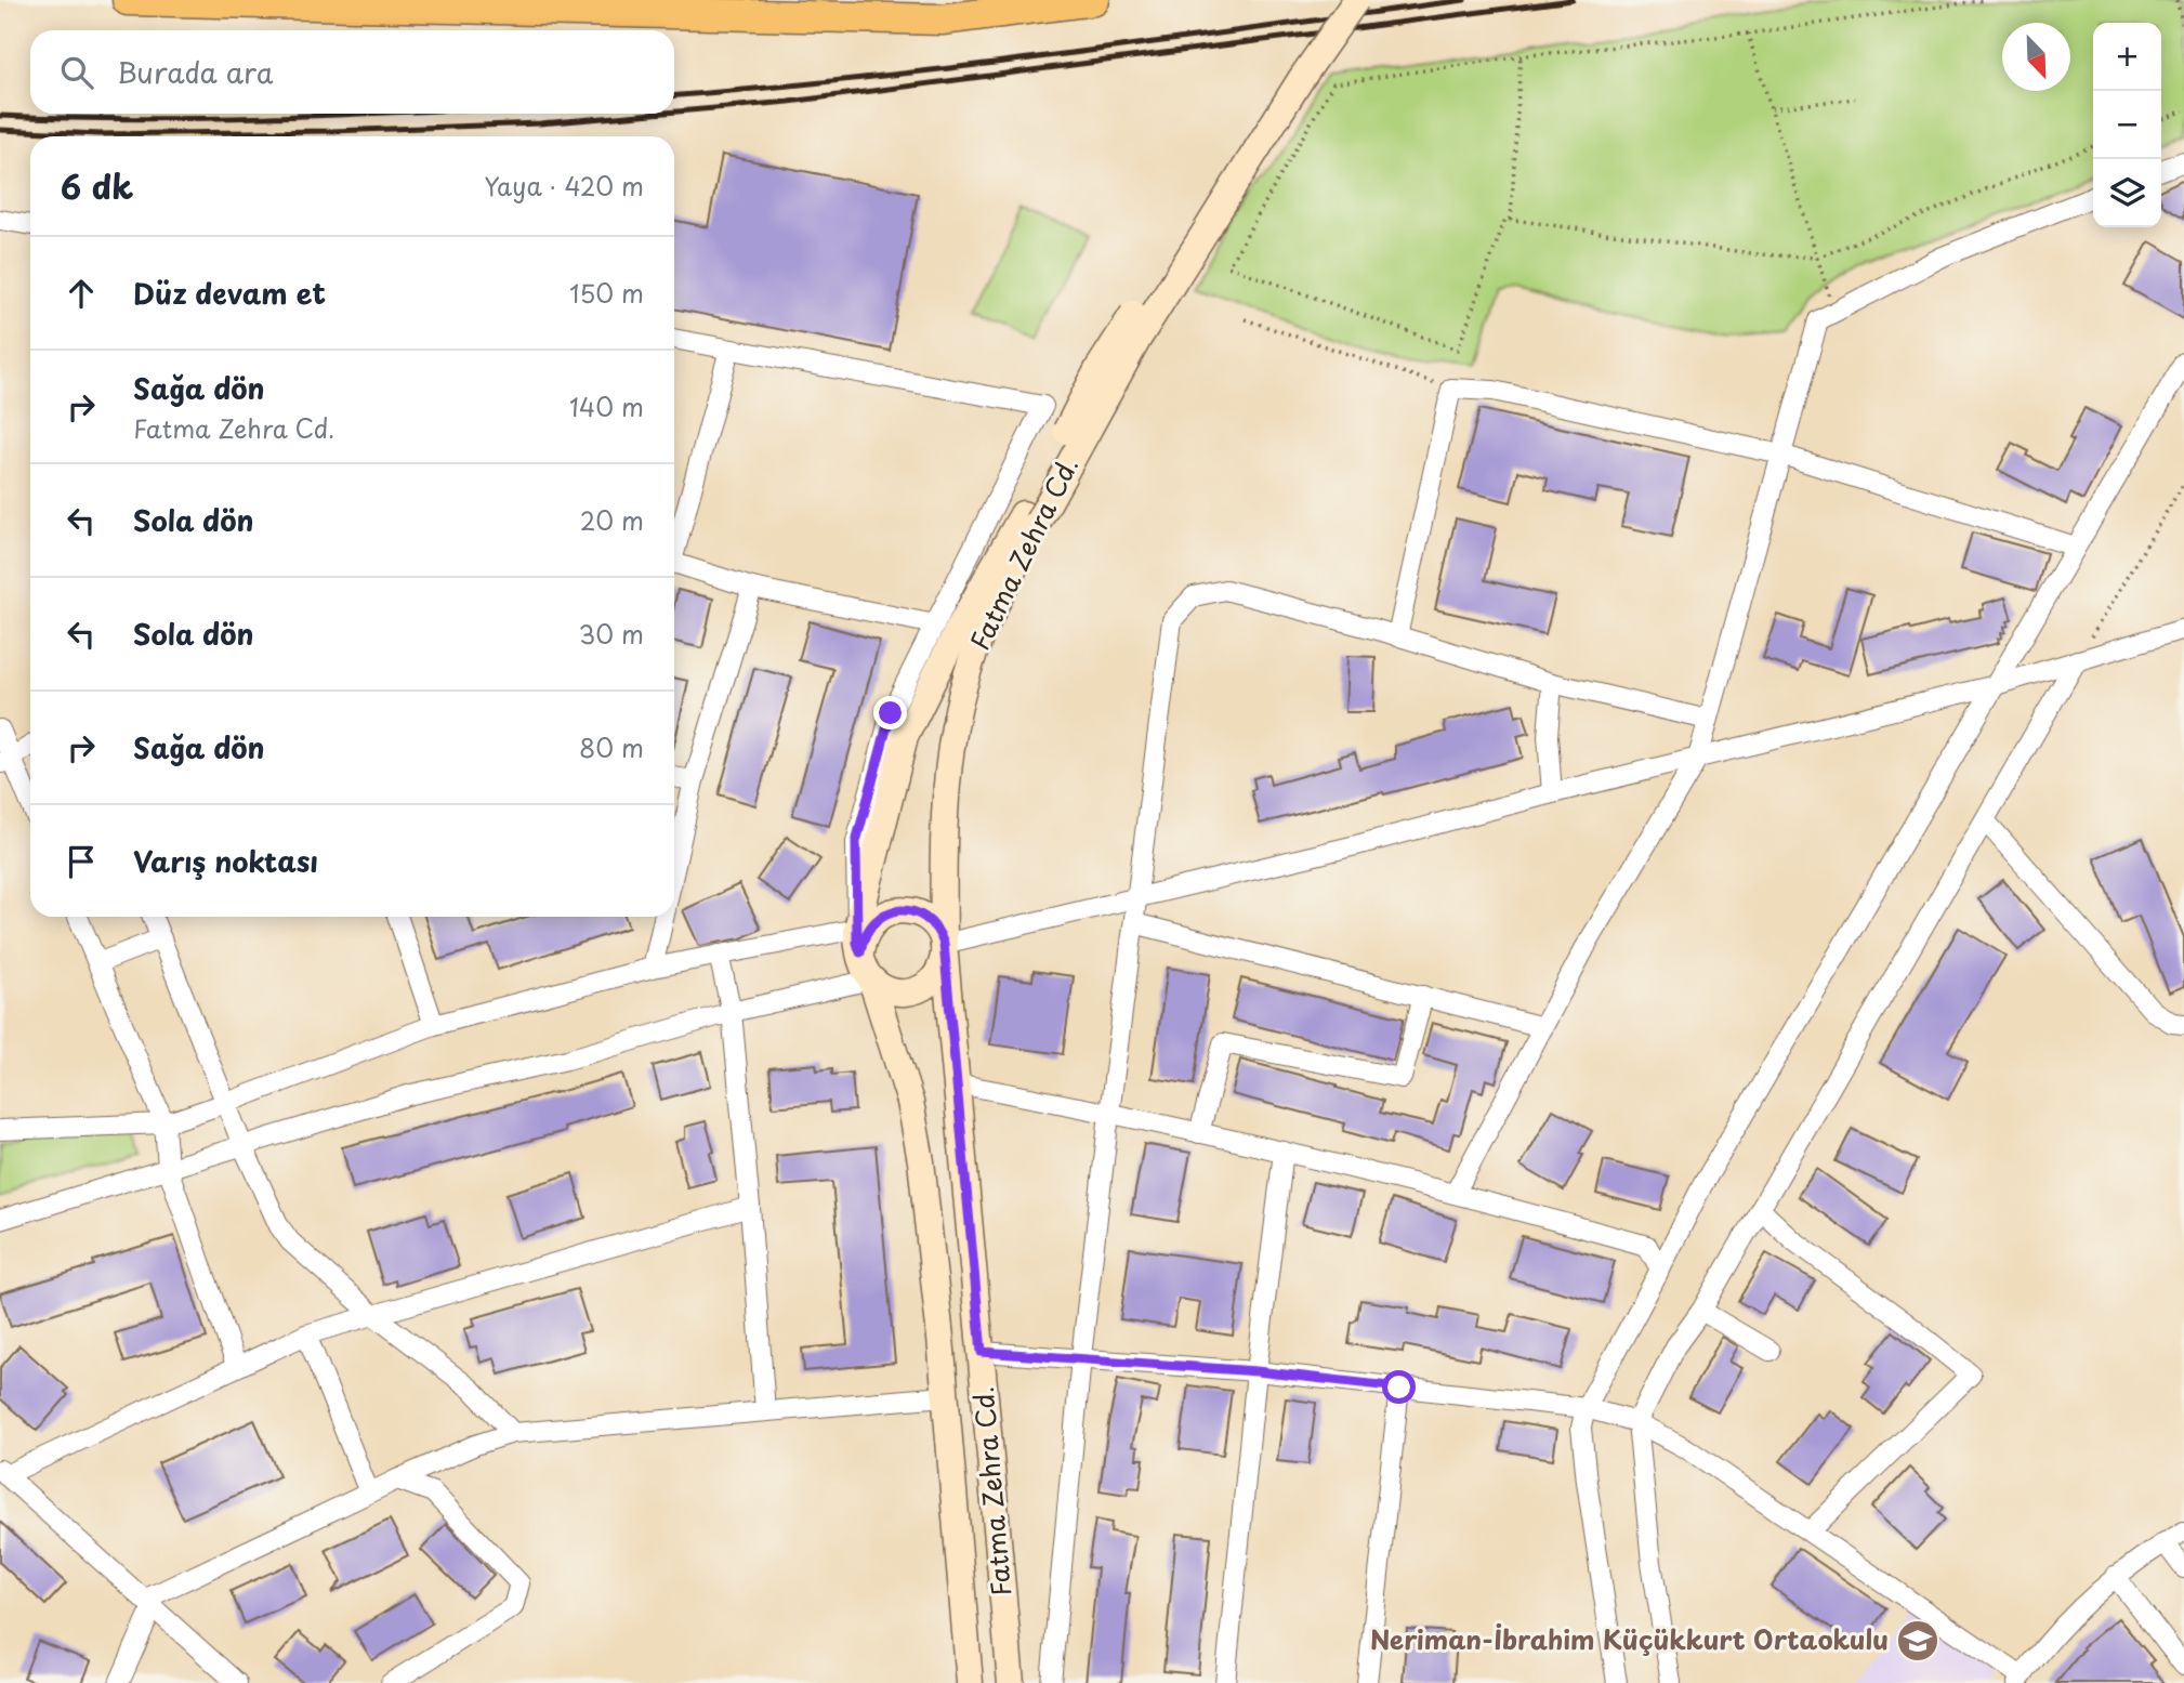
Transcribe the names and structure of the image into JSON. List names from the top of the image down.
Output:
{
  "streets": {
    "main road": ["Fatma Zehra Cd."]
  },
  "places": {
    "school or university": ["Neriman-İbrahim Küçükkurt Ortaokulu"]
  },
  "north": "bottom right",
  "page": {
    "map_buttons": ["+", "−"],
    "search": "Burada ara",
    "heading": ["6 dk", "Yaya · 420 m"],
    "list": [
      ["Düz devam et", "150 m"],
      ["Sağa dön", "Fatma Zehra Cd.", "140 m"],
      ["Sola dön", "20 m"],
      ["Sola dön", "30 m"],
      ["Sağa dön", "80 m"],
      "Varış noktası"
    ]
  }
}
